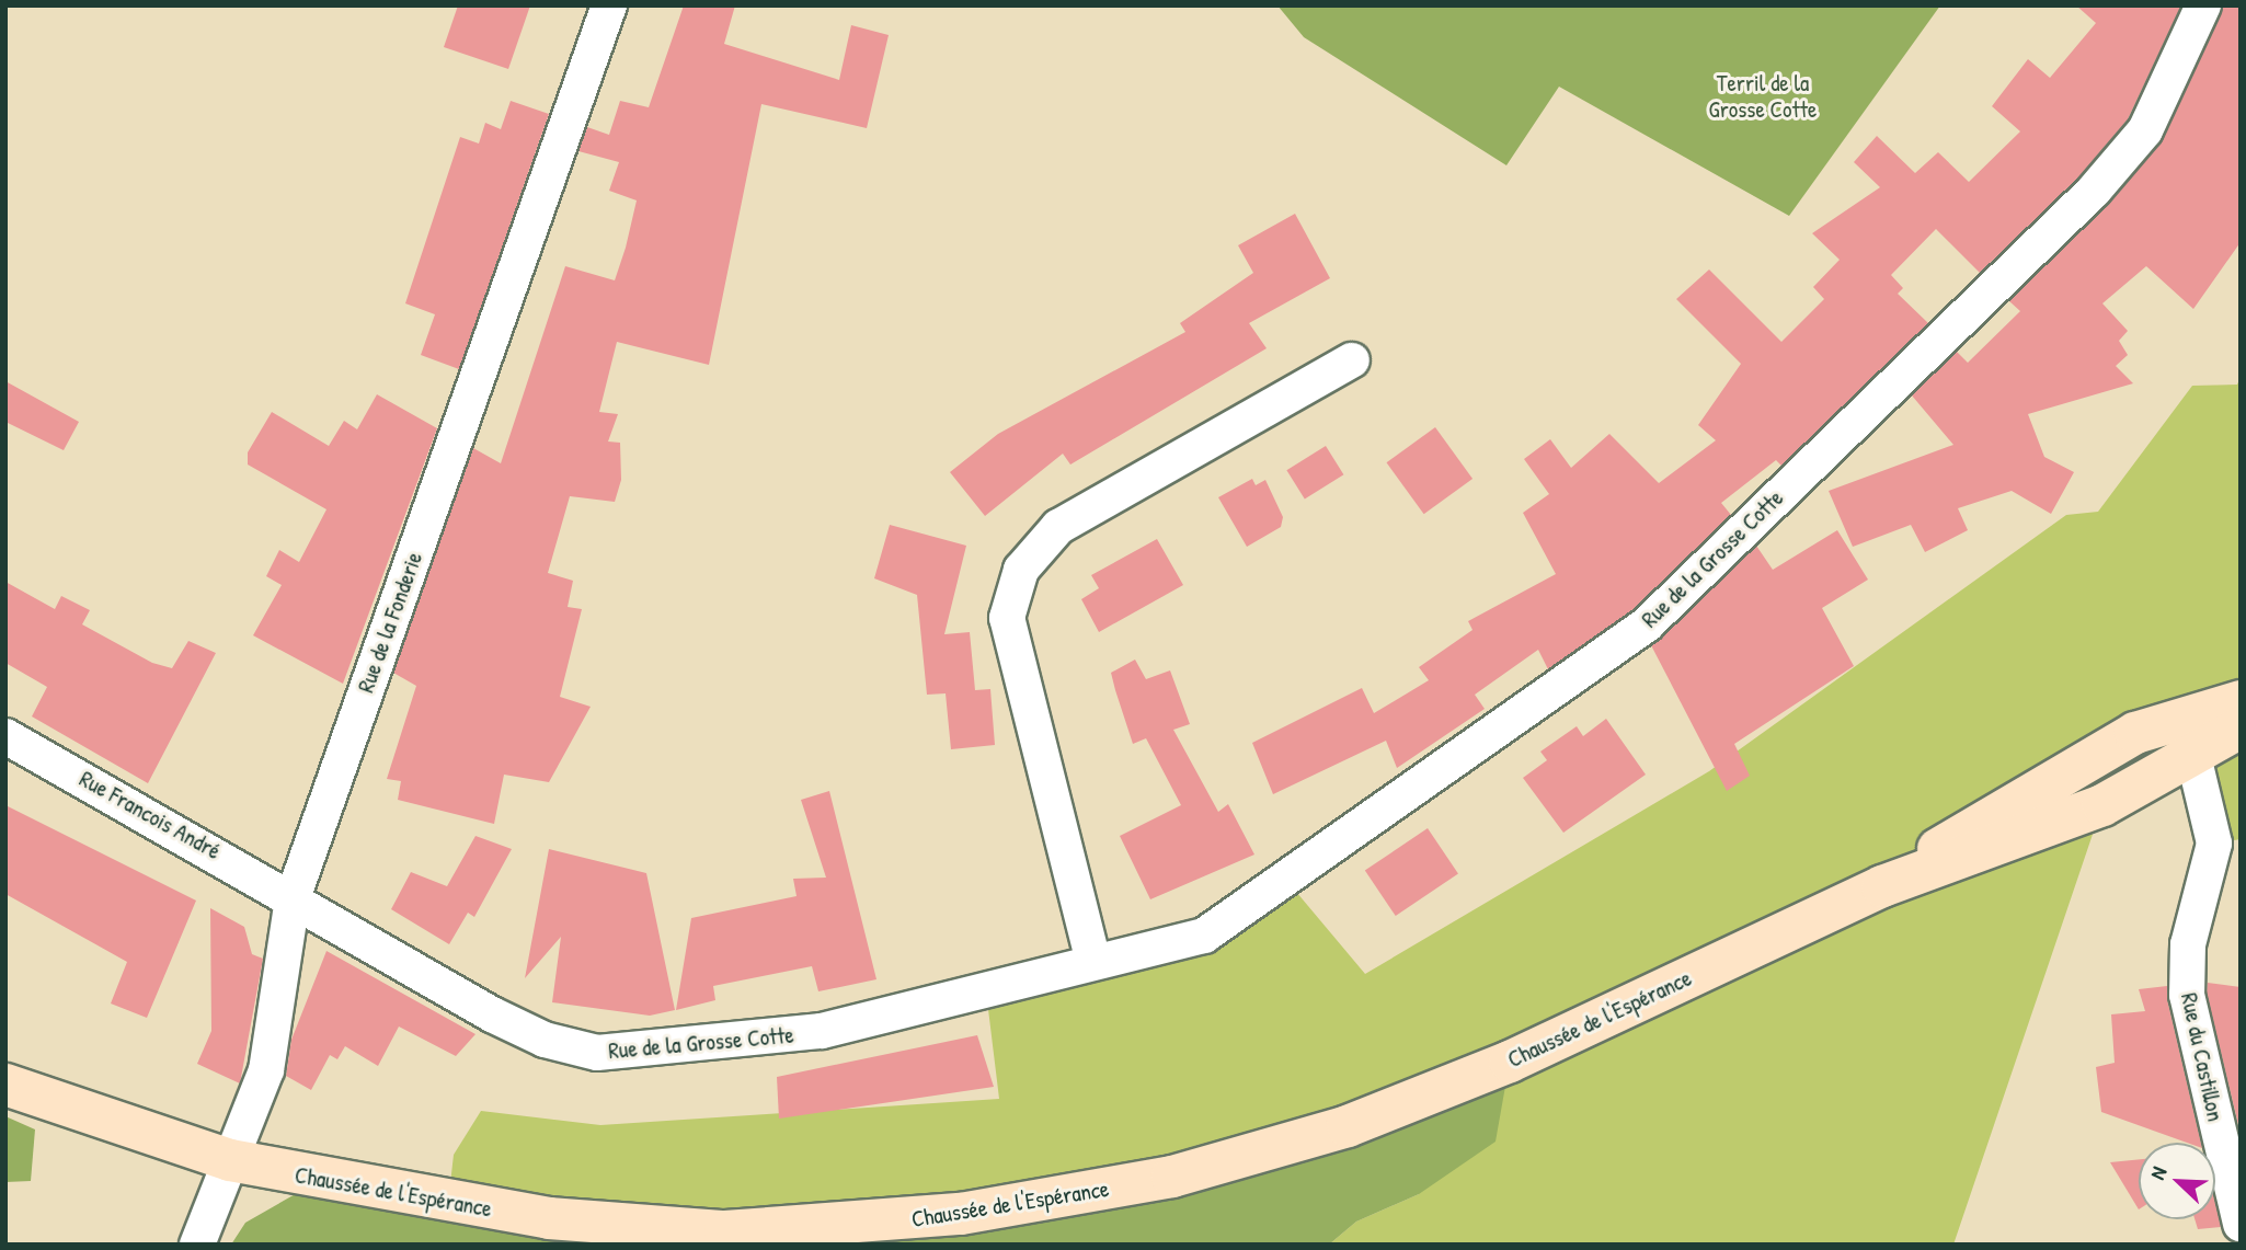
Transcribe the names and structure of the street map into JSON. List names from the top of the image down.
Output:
{
  "streets": {
    "main road": ["Chaussée de l'Espérance"],
    "street": [
      "Rue de la Grosse Cotte",
      "Rue de la Fonderie",
      "Rue Francois André",
      "Rue du Castillon"
    ]
  },
  "crossings": [
    ["Rue de la Grosse Cotte", "Rue de la Fonderie"],
    ["Rue de la Grosse Cotte", "Rue Francois André"],
    ["Rue de la Fonderie", "Rue Francois André"],
    ["Rue de la Fonderie", "Chaussée de l'Espérance"]
  ],
  "parks": ["Terril de la Grosse Cotte"],
  "north": "top left"
}
